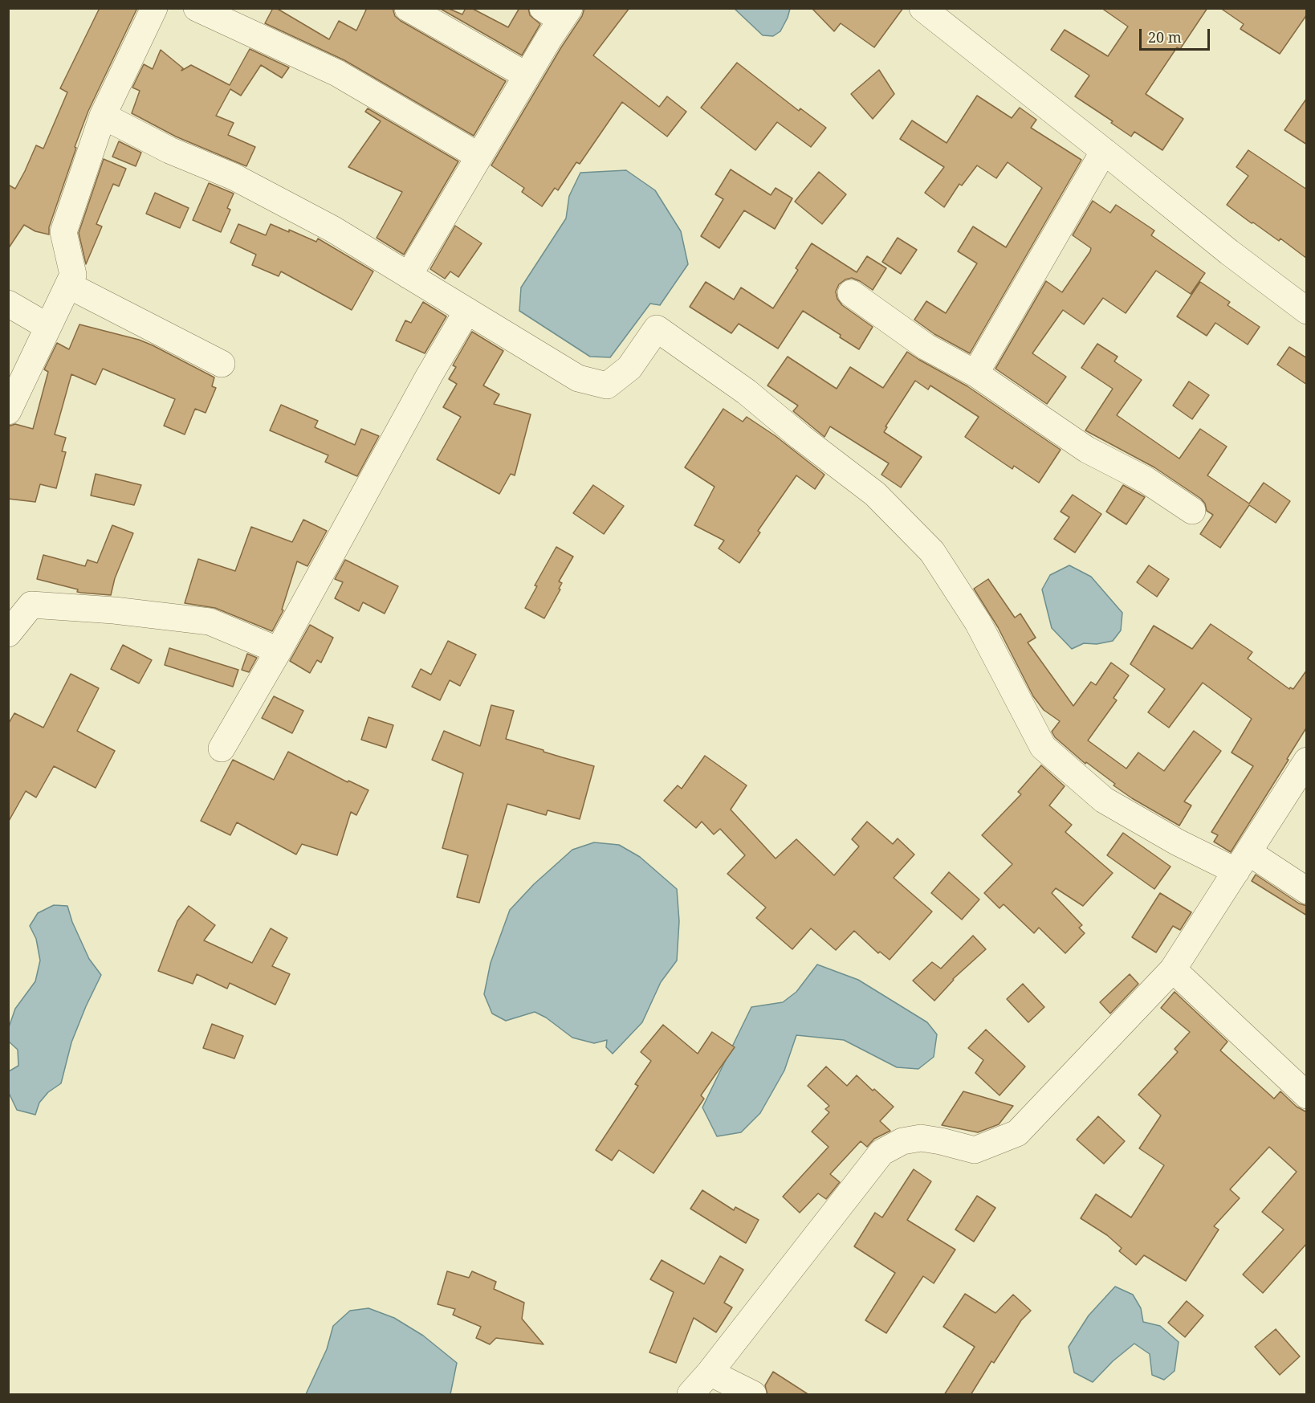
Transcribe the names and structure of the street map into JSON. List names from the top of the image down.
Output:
{
  "scale_bar": "20 m"
}
